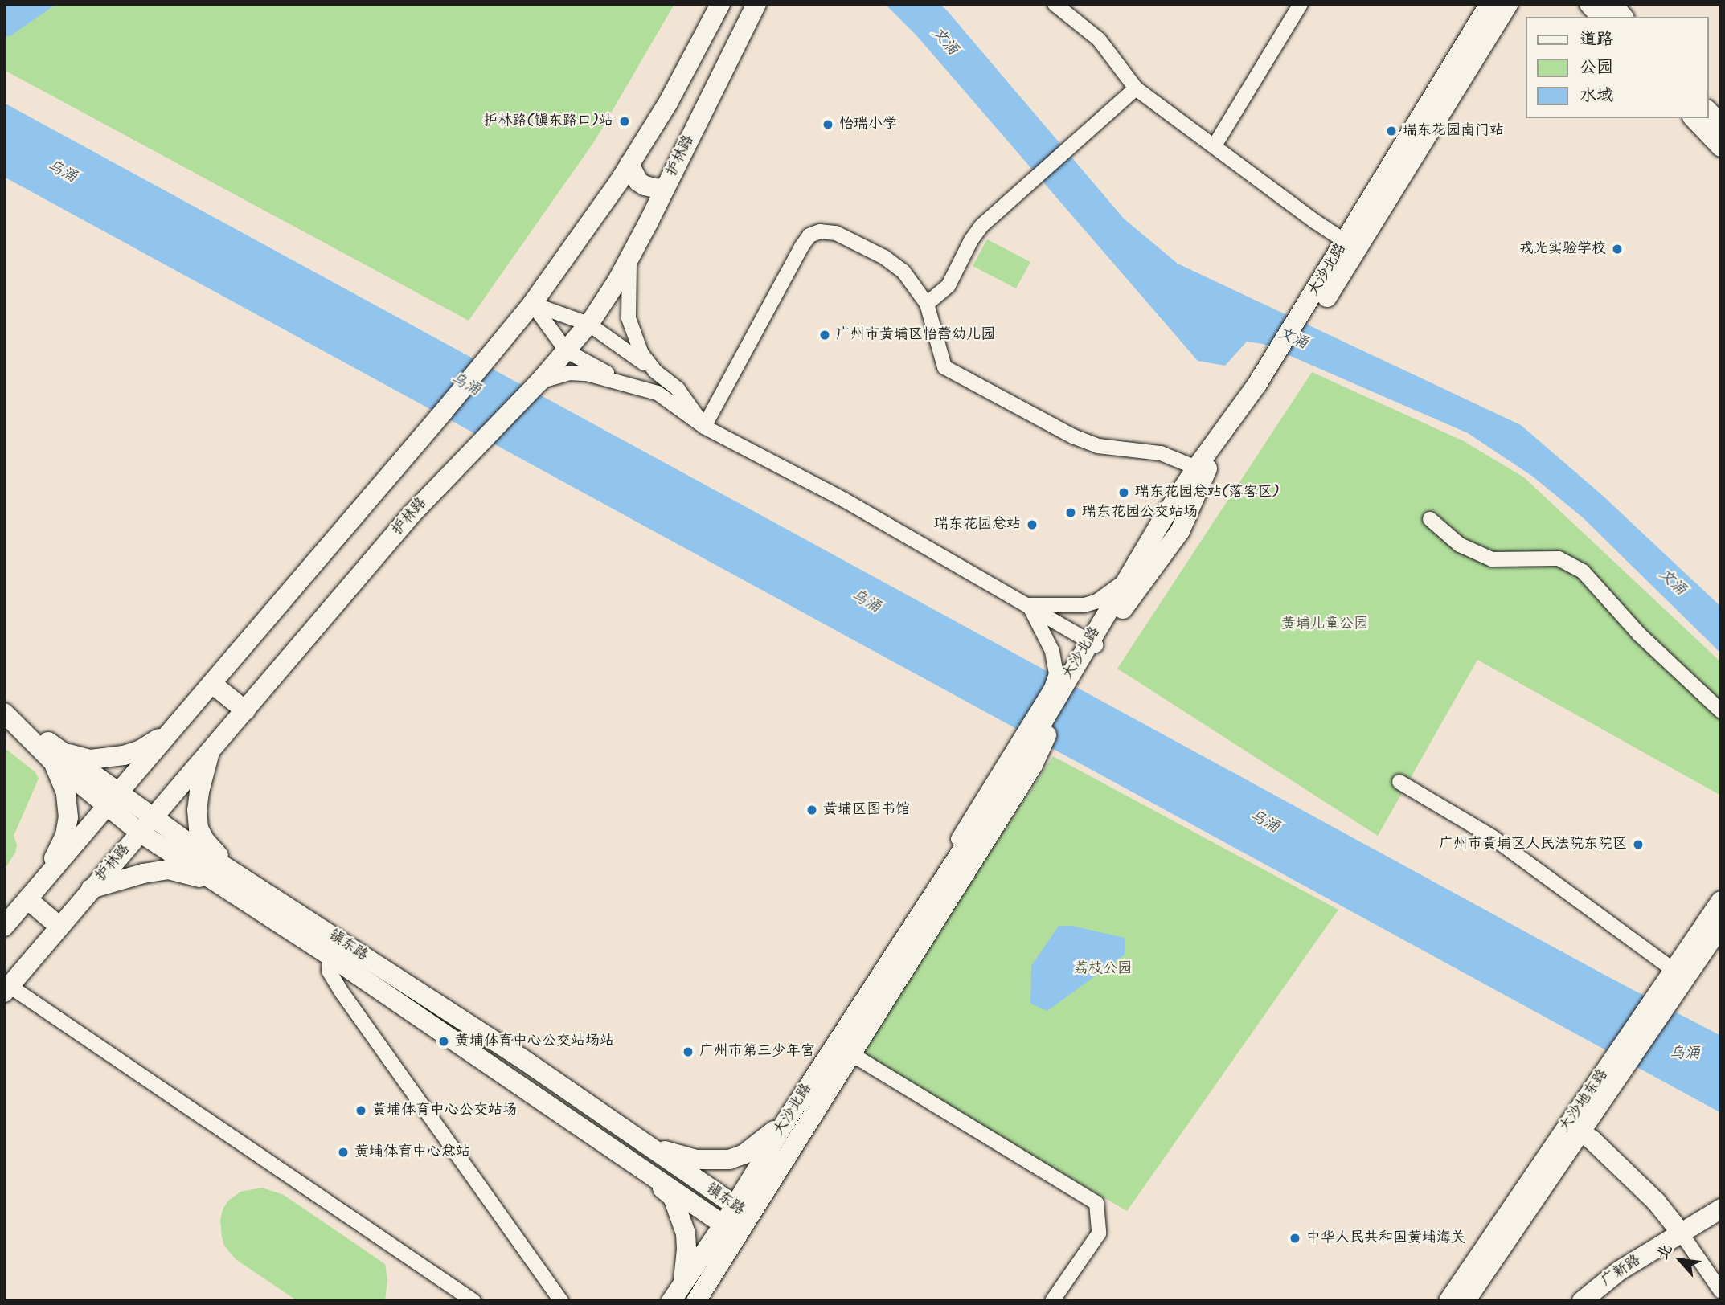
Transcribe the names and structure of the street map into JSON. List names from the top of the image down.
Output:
{
  "streets": {
    "street": [
      "护林路",
      "大沙北路",
      "镇东路",
      "大沙地东路",
      "广新路"
    ]
  },
  "crossings": [
    ["护林路", "镇东路"],
    ["大沙北路", "镇东路"]
  ],
  "water": ["文涌", "乌涌"],
  "parks": ["黄埔儿童公园", "荔枝公园"],
  "places": [
    "护林路(镇东路口)站",
    "怡瑞小学",
    "瑞东花园南门站",
    "戎光实验学校",
    "广州市黄埔区怡蕾幼儿园",
    "瑞东花园总站(落客区)",
    "瑞东花园公交站场",
    "瑞东花园总站",
    "黄埔区图书馆",
    "广州市黄埔区人民法院东院区",
    "黄埔体育中心公交站场站",
    "广州市第三少年宫",
    "黄埔体育中心公交站场",
    "黄埔体育中心总站",
    "中华人民共和国黄埔海关"
  ],
  "legend": ["道路", "公园", "水域"],
  "north": "top left"
}
